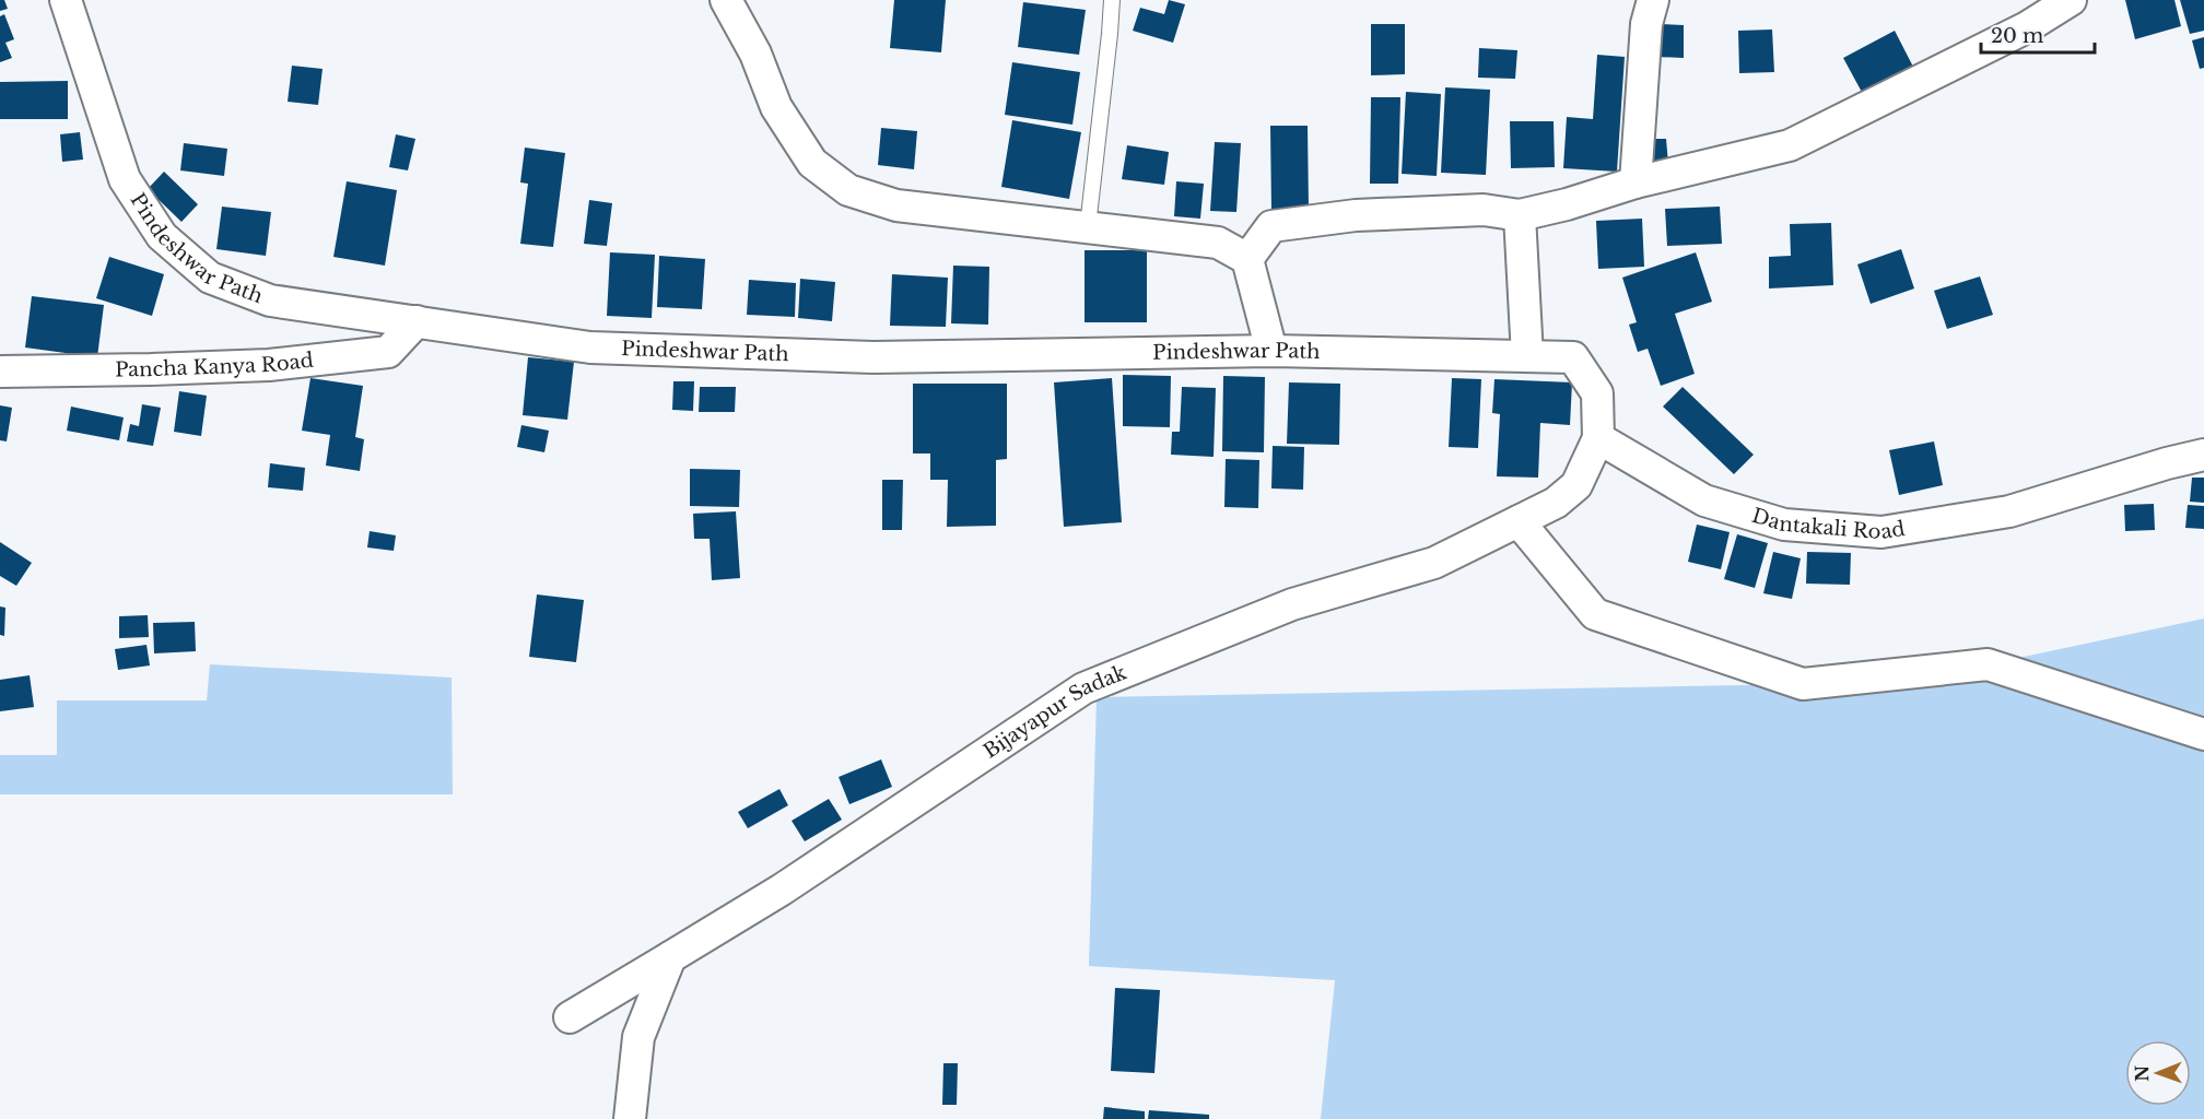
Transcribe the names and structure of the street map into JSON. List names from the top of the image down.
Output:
{
  "streets": {
    "street": [
      "Pindeshwar Path",
      "Pancha Kanya Road",
      "Dantakali Road",
      "Bijayapur Sadak"
    ]
  },
  "crossings": [
    ["Pindeshwar Path", "Pancha Kanya Road"],
    ["Dantakali Road", "Bijayapur Sadak"]
  ],
  "scale_bar": "20 m",
  "north": "left"
}
